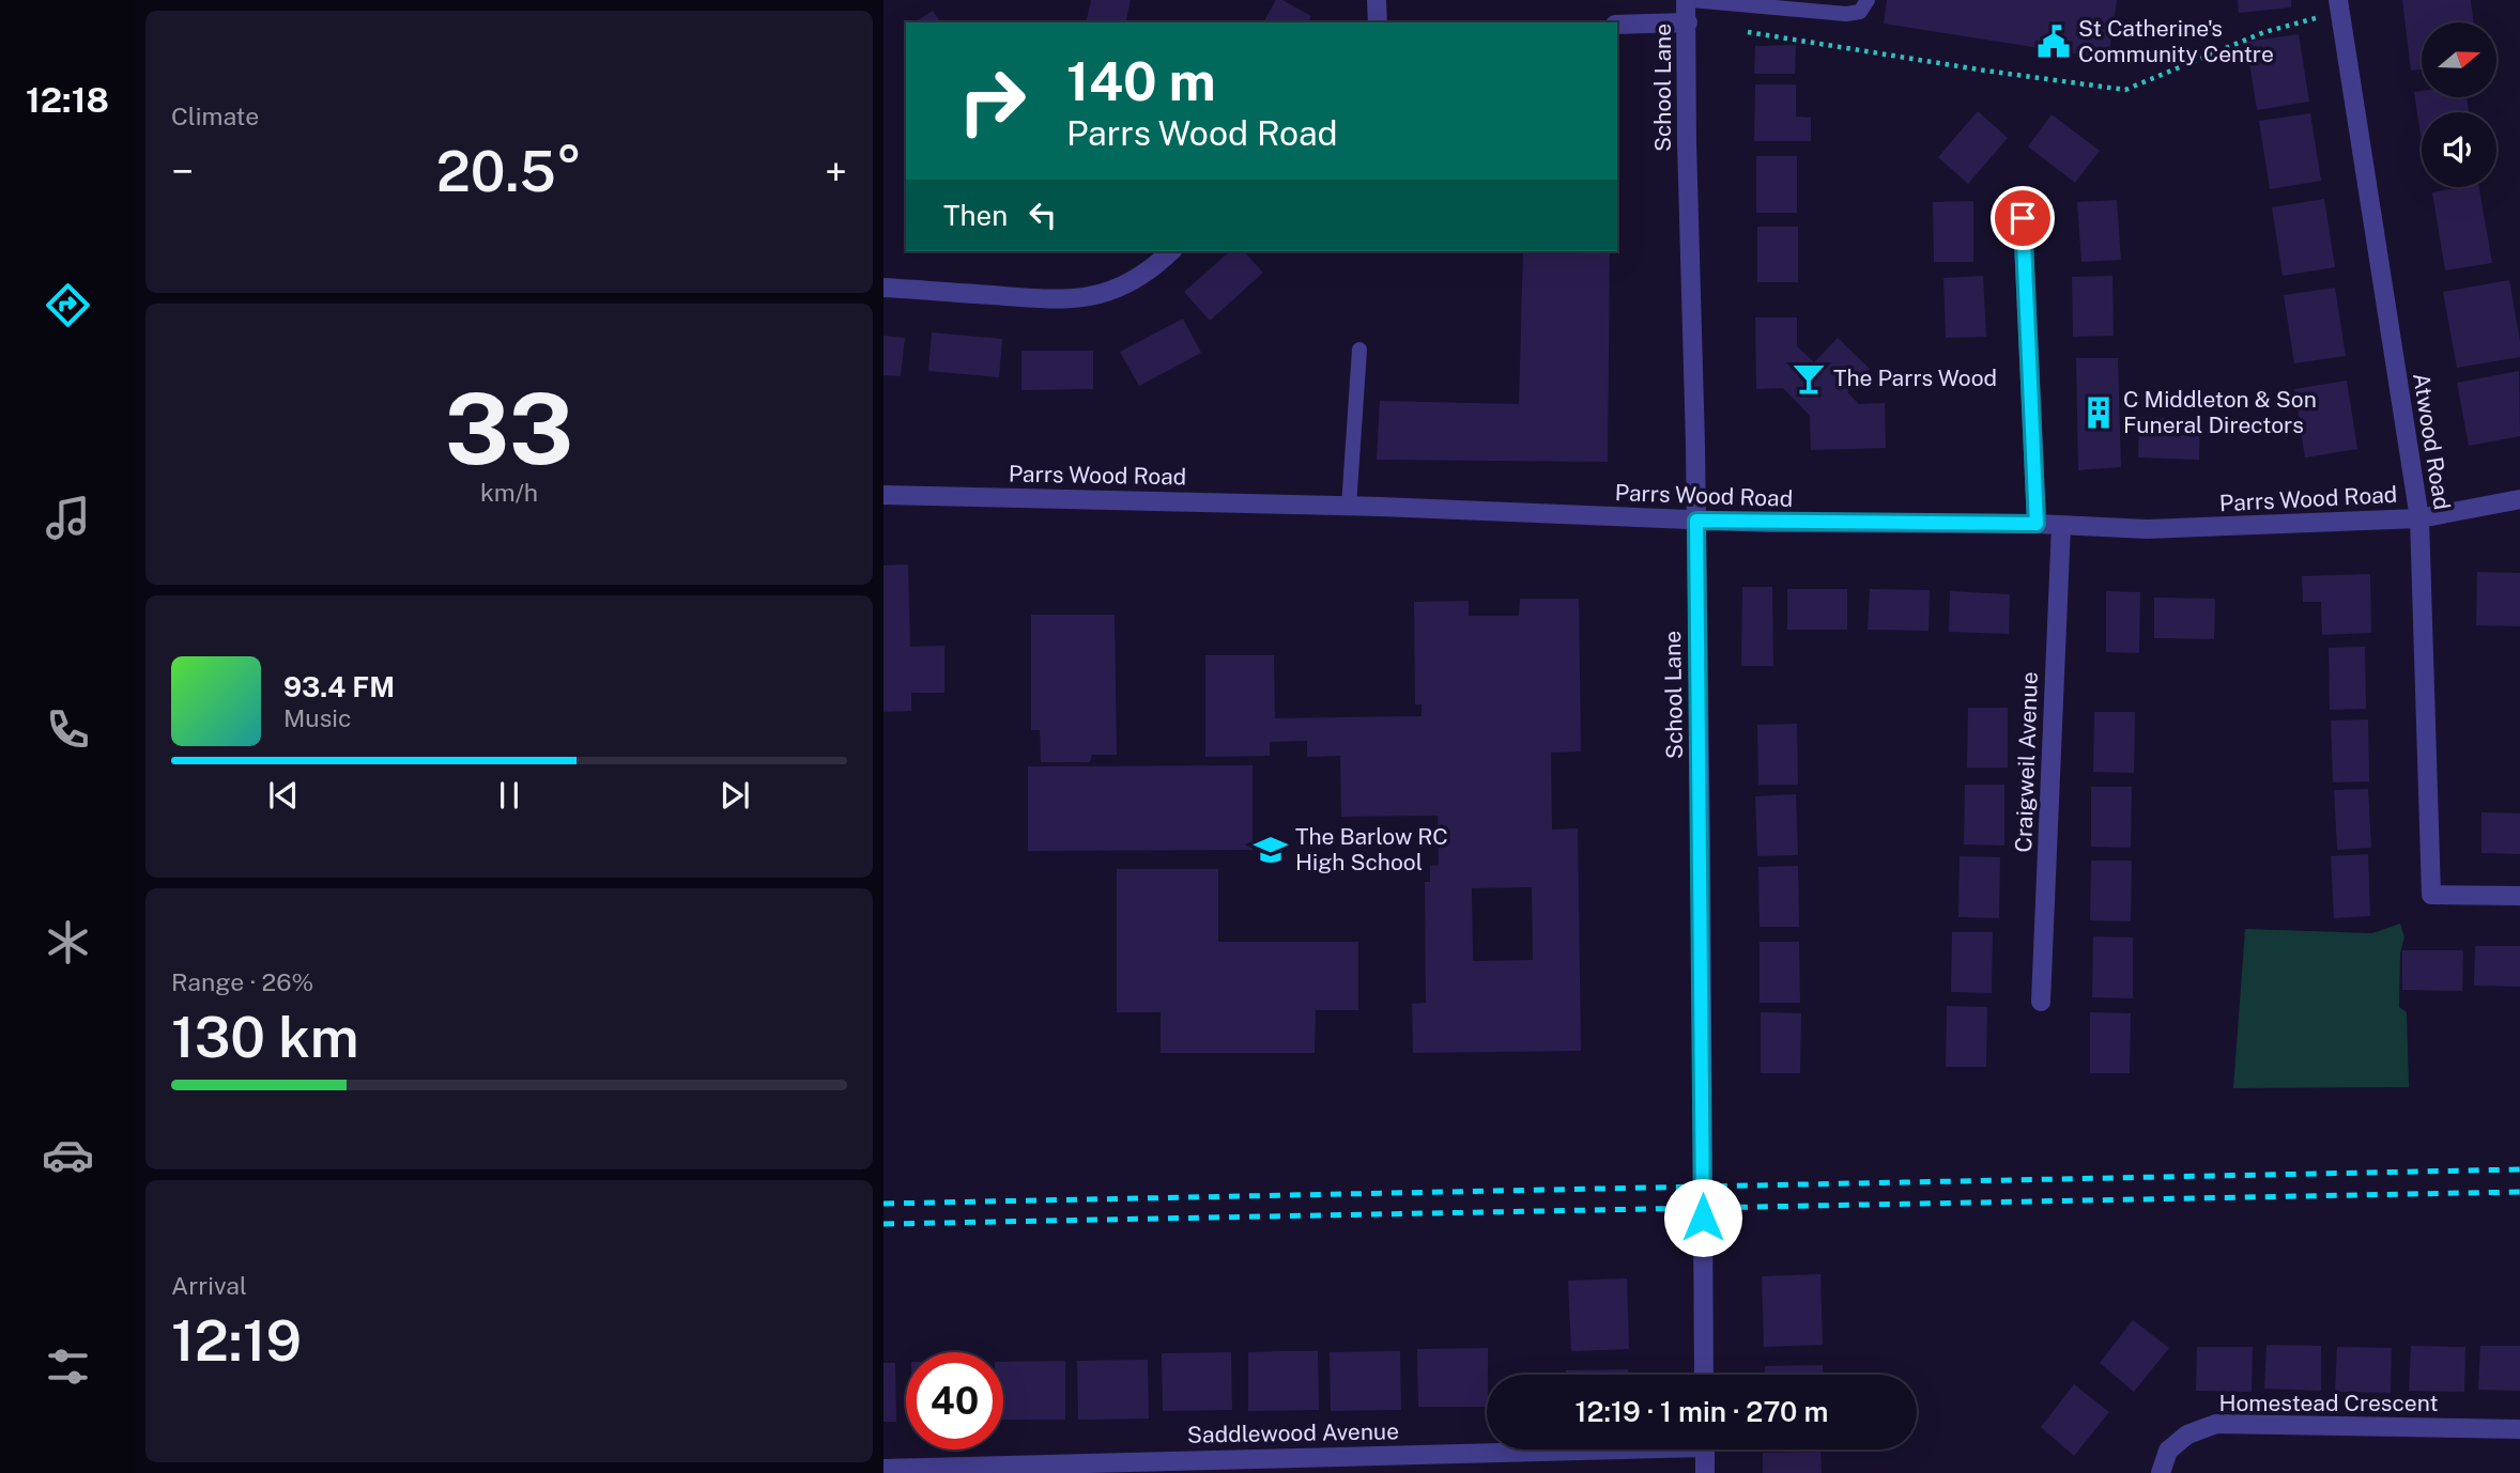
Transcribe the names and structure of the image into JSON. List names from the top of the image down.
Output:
{
  "streets": {
    "street": [
      "School Lane",
      "Atwood Road",
      "Parrs Wood Road",
      "Craigweil Avenue",
      "Homestead Crescent",
      "Saddlewood Avenue"
    ]
  },
  "crossings": [
    ["School Lane", "Parrs Wood Road"],
    ["Atwood Road", "Parrs Wood Road"],
    ["Parrs Wood Road", "Craigweil Avenue"]
  ],
  "places": {
    "public building": ["St Catherine's Community Centre"],
    "bar": ["The Parrs Wood"],
    "building": ["C Middleton & Son Funeral Directors"],
    "school or university": ["The Barlow RC High School"]
  },
  "north": "right",
  "page": {
    "tabs": "12:18",
    "tile": [
      "Climate",
      ["33", "km/h"],
      ["Range · 26%", "130 km"],
      ["Arrival", "12:19"]
    ],
    "turn": ["140 m", "Parrs Wood Road"],
    "heat": ["−", "20.5°", "+"],
    "then": "Then",
    "song": ["93.4 FM", "Music"],
    "limit": "40",
    "trip": "12:19 · 1 min · 270 m"
  }
}
